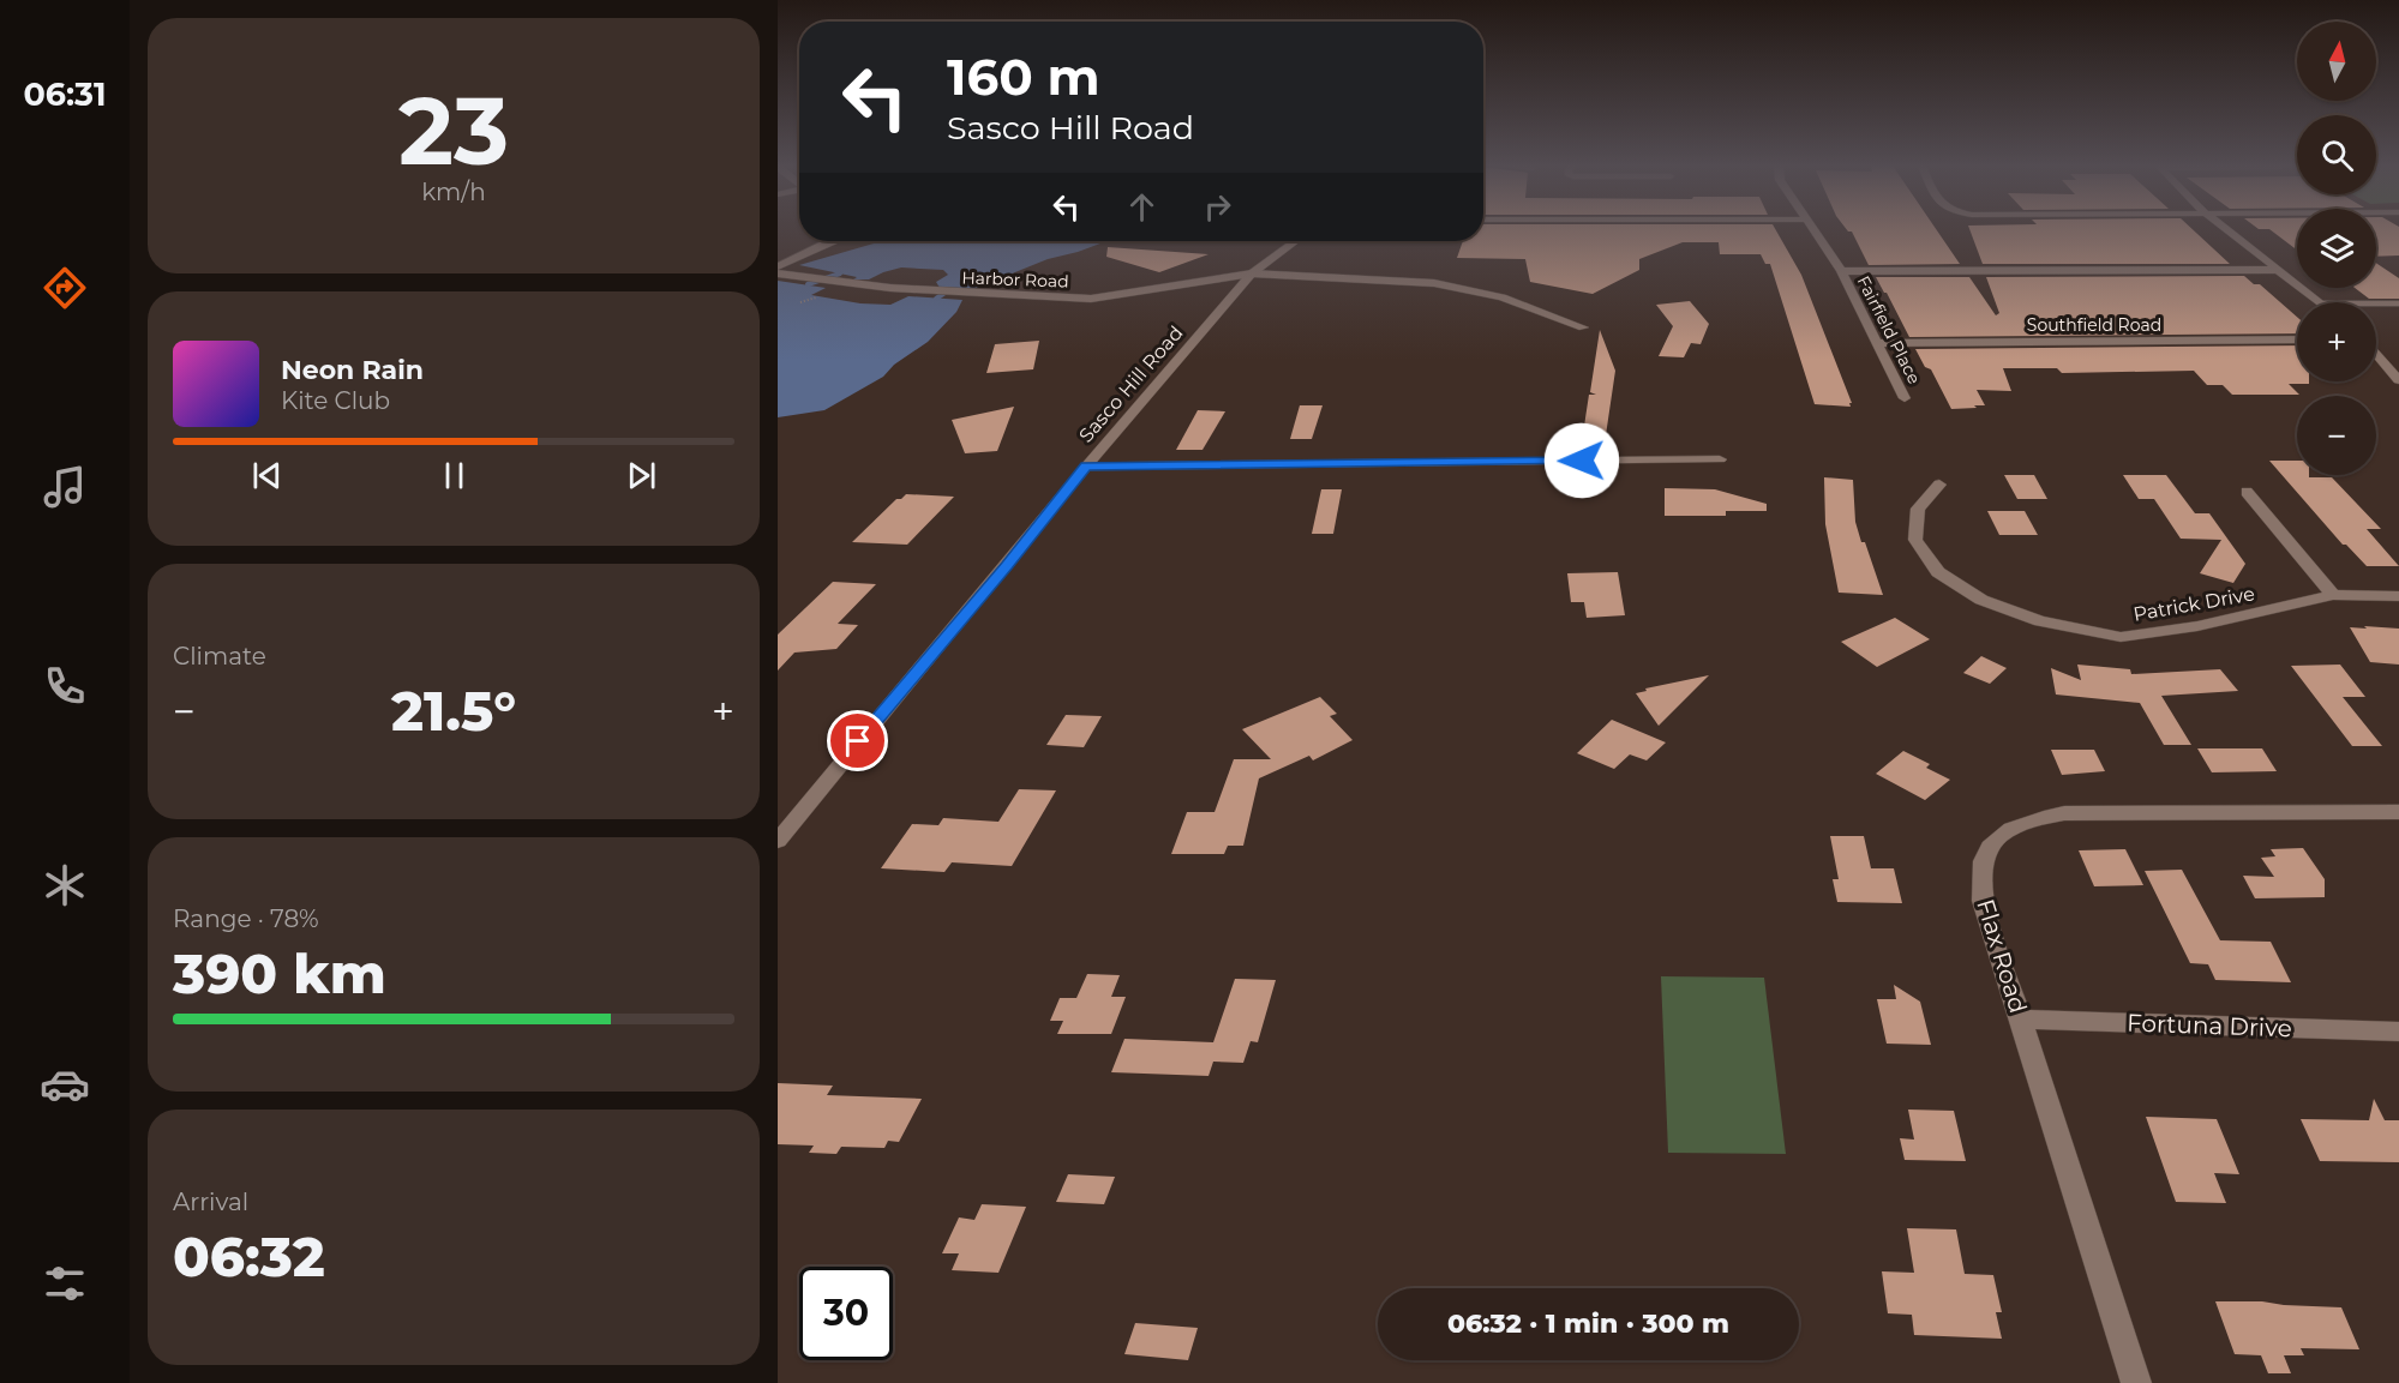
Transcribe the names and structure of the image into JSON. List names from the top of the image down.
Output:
{
  "streets": {
    "street": [
      "Harbor Road",
      "Southfield Road",
      "Fairfield Place",
      "Sasco Hill Road",
      "Patrick Drive",
      "Flax Road",
      "Fortuna Drive"
    ]
  },
  "crossings": [
    ["Harbor Road", "Sasco Hill Road"],
    ["Southfield Road", "Fairfield Place"],
    ["Flax Road", "Fortuna Drive"]
  ],
  "north": "top",
  "page": {
    "tabs": "06:31",
    "tile": [
      ["23", "km/h"],
      "Climate",
      ["Range · 78%", "390 km"],
      ["Arrival", "06:32"]
    ],
    "map_buttons": ["+", "−"],
    "turn": ["160 m", "Sasco Hill Road"],
    "song": ["Neon Rain", "Kite Club"],
    "heat": ["−", "21.5°", "+"],
    "limit": "30",
    "trip": "06:32 · 1 min · 300 m"
  }
}
